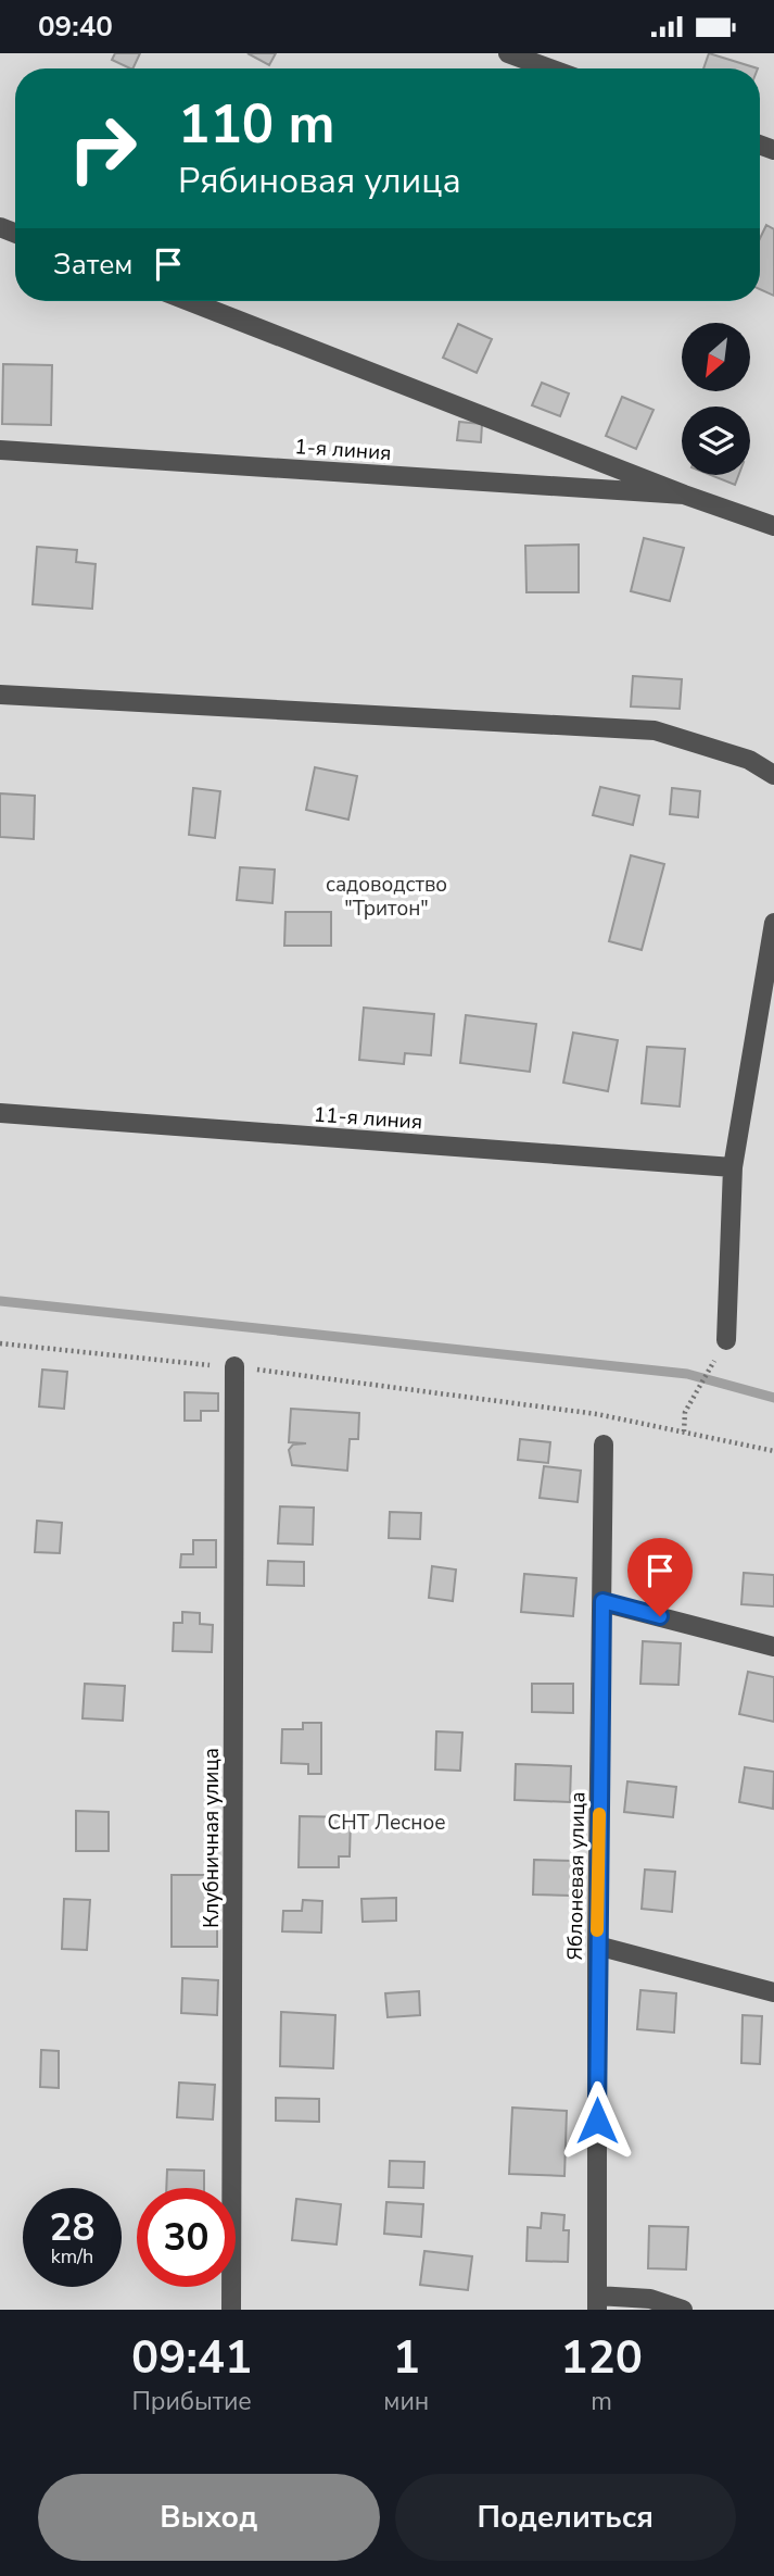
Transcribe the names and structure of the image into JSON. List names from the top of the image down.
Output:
{
  "streets": {
    "street": [
      "1-я линия",
      "11-я линия",
      "Клубничная улица",
      "Яблоневая улица"
    ]
  },
  "parks": ["садоводство \"Тритон\"", "СНТ Лесное"],
  "north": "bottom left",
  "page": {
    "status": "09:40",
    "turn": ["110 m", "Рябиновая улица"],
    "then": "Затем",
    "speed": "28 km/h",
    "limit": "30",
    "eta": [
      "09:41",
      "Прибытие",
      "1",
      "мин",
      "120",
      "m"
    ],
    "buttons": ["Выход", "Поделиться"]
  }
}
